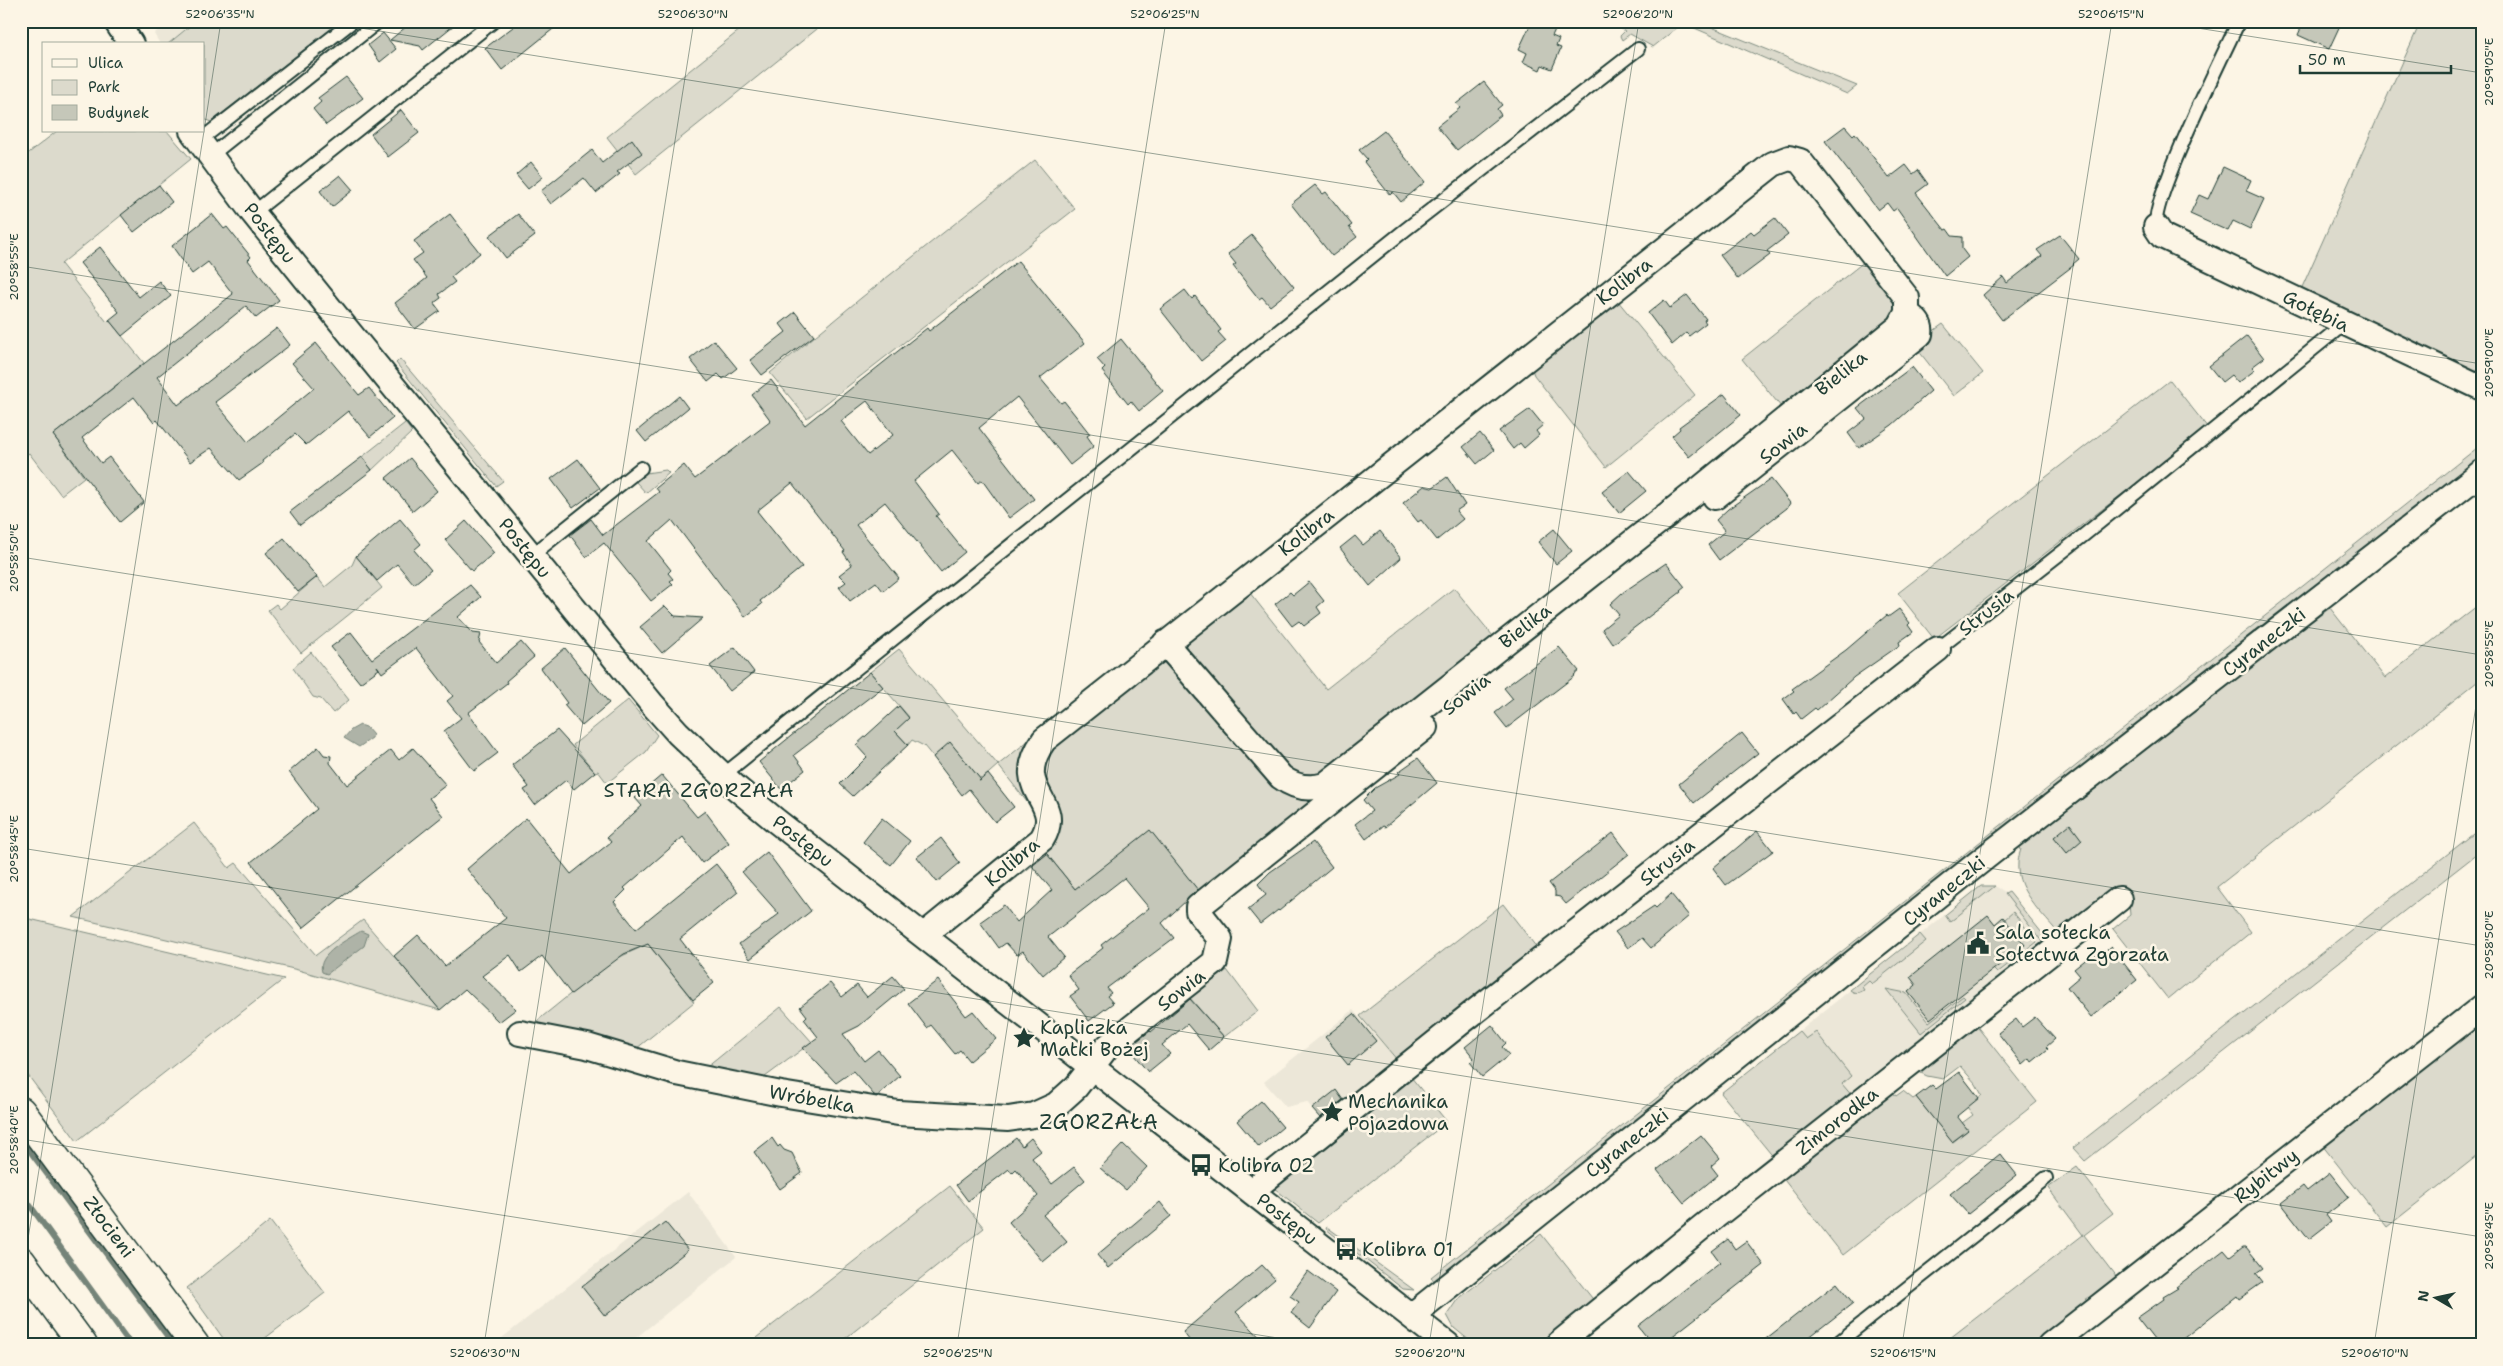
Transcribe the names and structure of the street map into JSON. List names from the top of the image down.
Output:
{
  "streets": {
    "main road": ["Złocieni"],
    "street": [
      "Postępu",
      "Kolibra",
      "Gołębia",
      "Bielika",
      "Sowia",
      "Strusia",
      "Cyraneczki",
      "Wróbelka",
      "Zimorodka",
      "Rybitwy"
    ]
  },
  "crossings": [
    ["Postępu", "Kolibra"],
    ["Postępu", "Sowia"],
    ["Postępu", "Strusia"],
    ["Postępu", "Cyraneczki"],
    ["Postępu", "Wróbelka"],
    ["Kolibra", "Bielika"],
    ["Kolibra", "Sowia"],
    ["Gołębia", "Strusia"],
    ["Bielika", "Sowia"],
    ["Sowia", "Wróbelka"]
  ],
  "districts": ["STARA ZGORZAŁA", "ZGORZAŁA"],
  "places": {
    "public building": ["Sala sołecka Sołectwa Zgorzała"],
    "place": ["Kapliczka Matki Bożej", "Mechanika Pojazdowa"],
    "bus stop": ["Kolibra 02", "Kolibra 01"]
  },
  "legend": ["Ulica", "Park", "Budynek"],
  "scale_bar": "50 m",
  "north": "left",
  "coordinates": [
    "52°06'35\"N",
    "52°06'30\"N",
    "52°06'25\"N",
    "52°06'20\"N",
    "52°06'15\"N",
    "20°59'05\"E",
    "20°58'55\"E",
    "20°59'00\"E",
    "20°58'50\"E",
    "20°58'45\"E",
    "20°58'40\"E",
    "52°06'10\"N"
  ]
}
